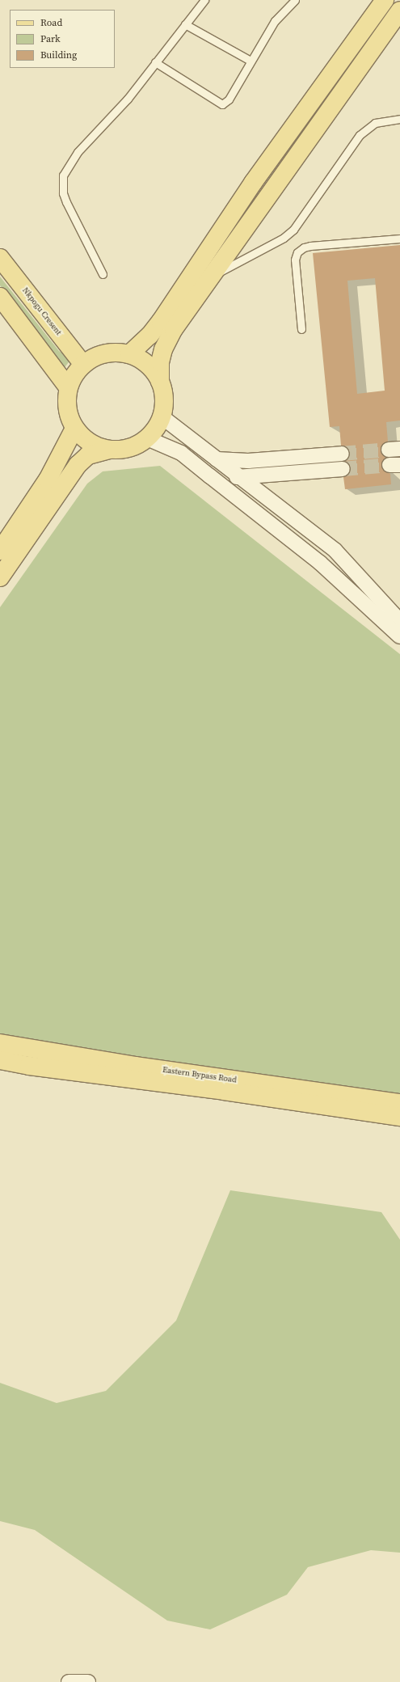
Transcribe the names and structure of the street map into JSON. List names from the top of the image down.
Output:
{
  "streets": {
    "main road": ["Nkpogu Cresent", "Eastern Bypass Road"]
  },
  "legend": ["Road", "Park", "Building"]
}
